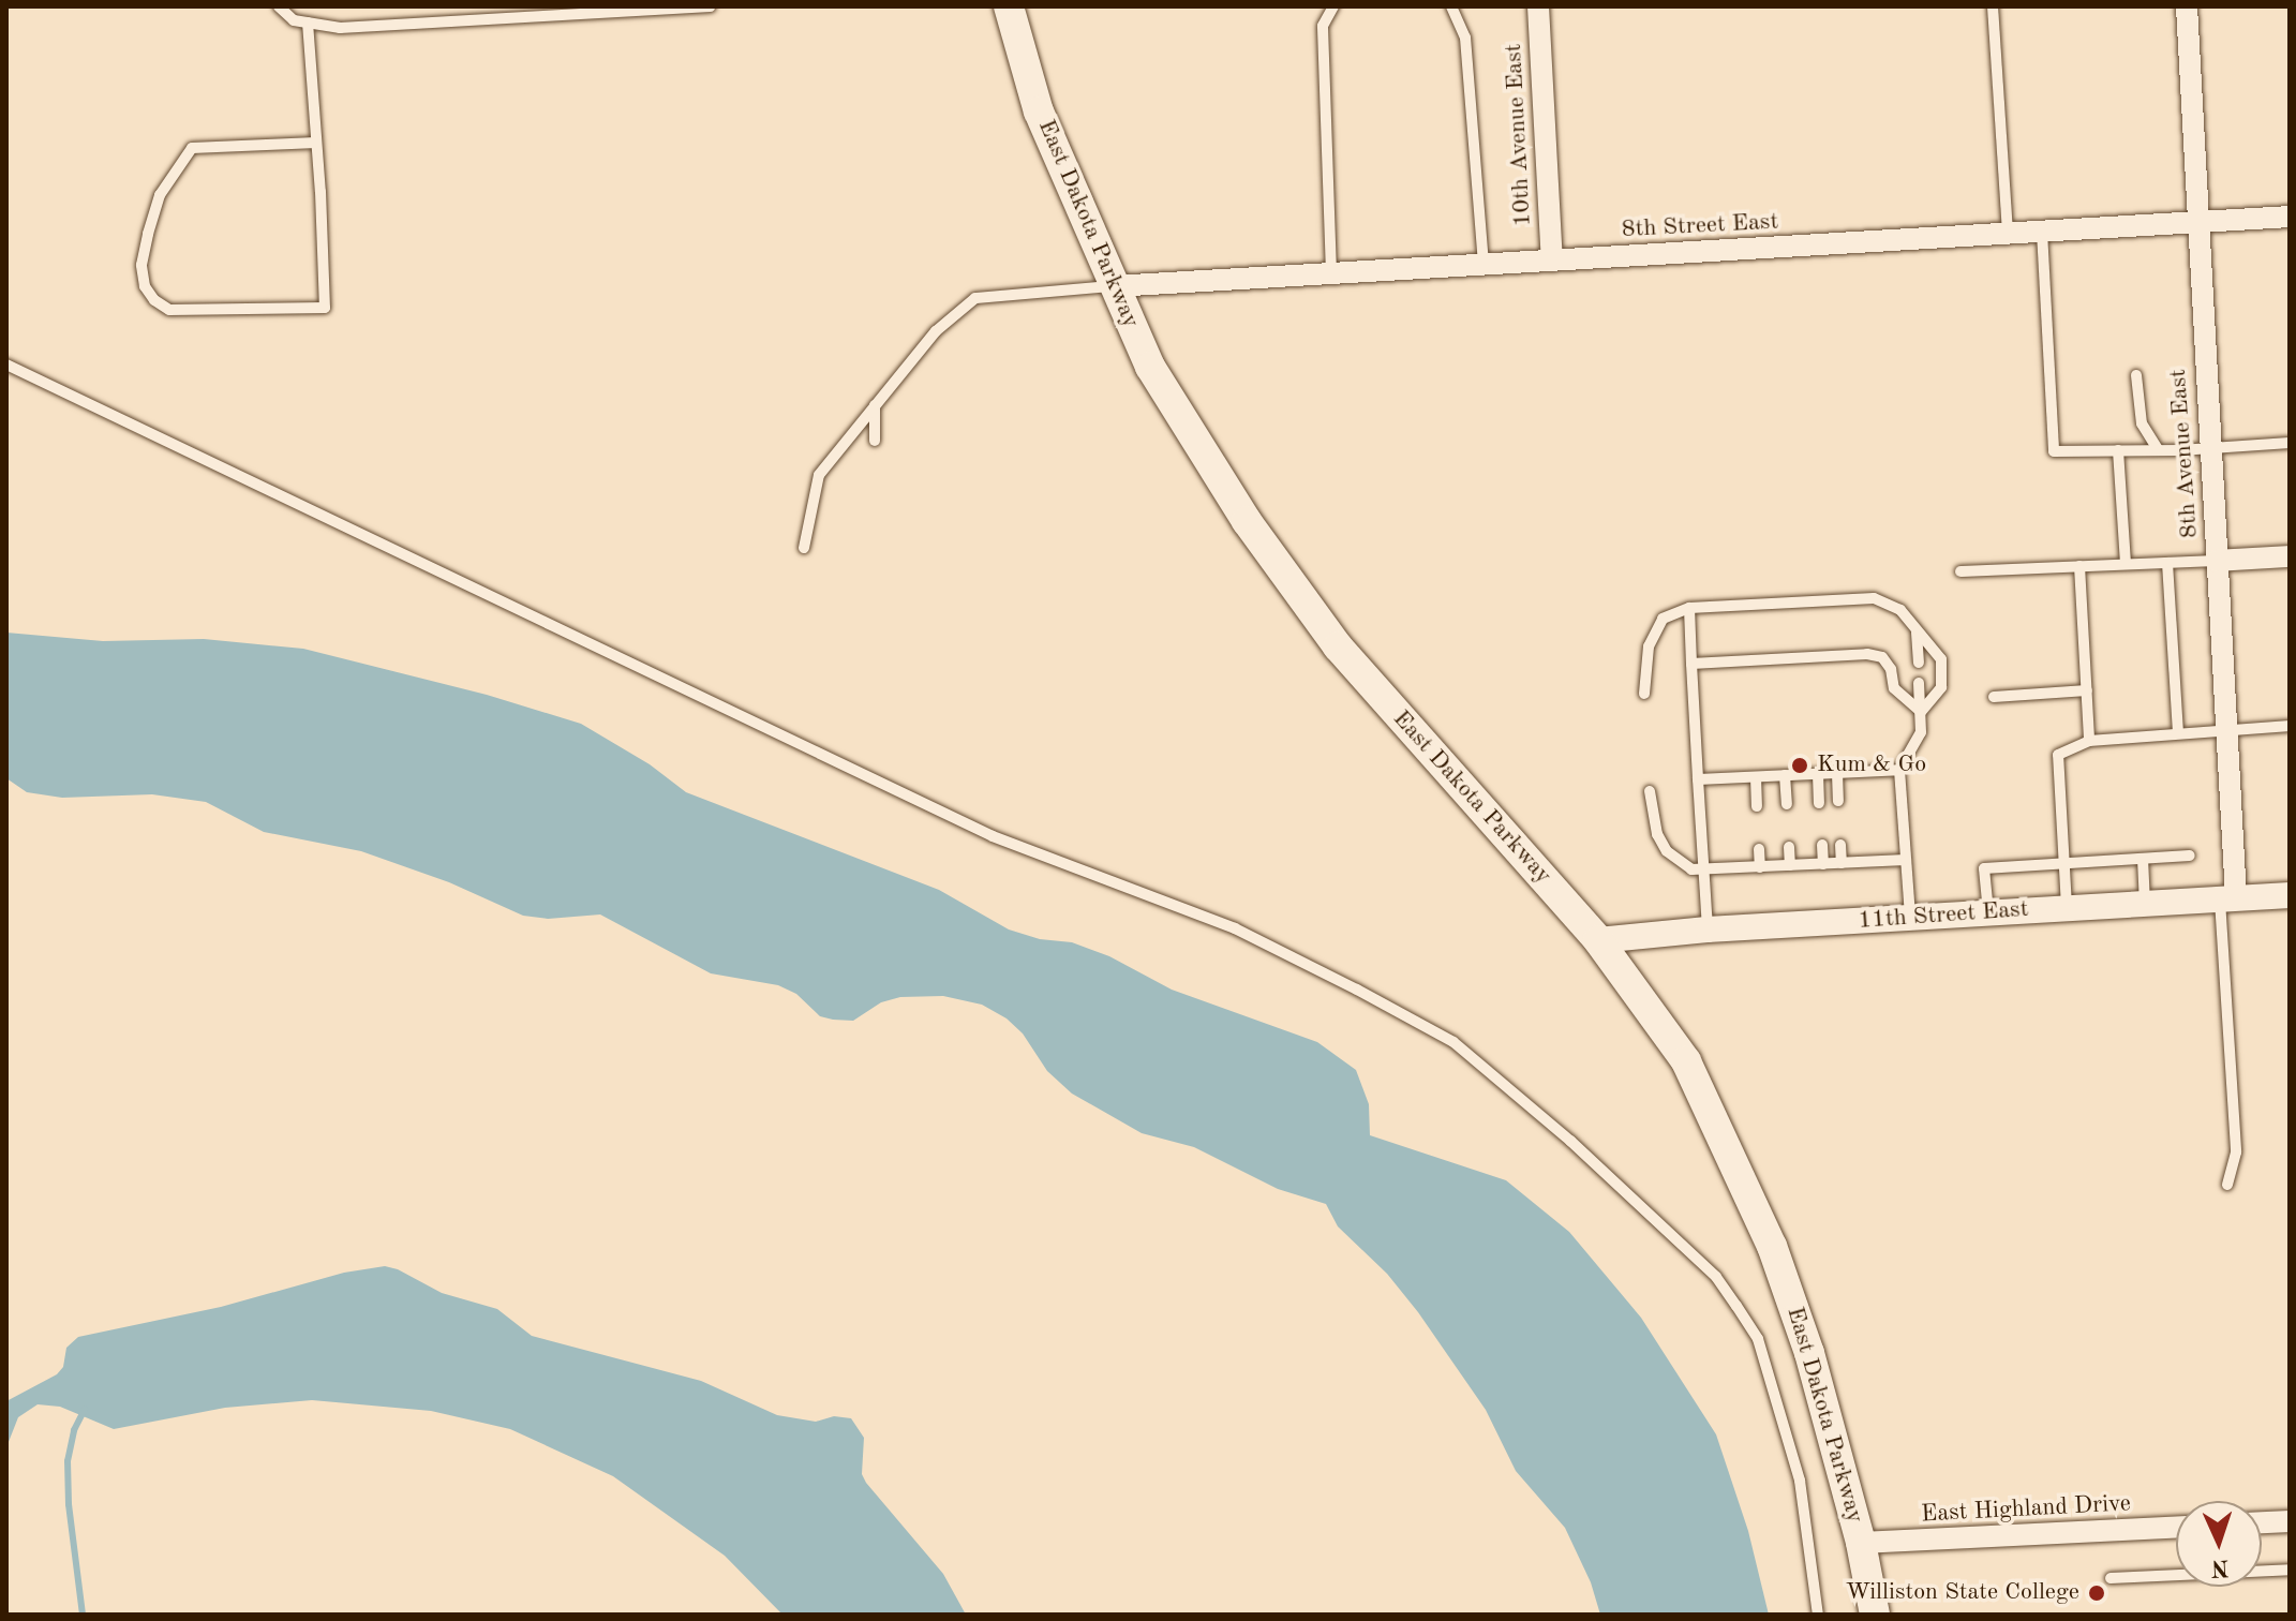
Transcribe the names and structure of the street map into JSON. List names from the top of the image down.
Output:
{
  "streets": {
    "main road": ["East Dakota Parkway"],
    "street": [
      "10th Avenue East",
      "8th Street East",
      "8th Avenue East",
      "11th Street East",
      "East Highland Drive"
    ]
  },
  "crossings": [
    ["10th Avenue East", "8th Street East"],
    ["East Dakota Parkway", "8th Street East"],
    ["East Dakota Parkway", "11th Street East"],
    ["East Dakota Parkway", "East Highland Drive"],
    ["8th Street East", "8th Avenue East"],
    ["8th Avenue East", "11th Street East"]
  ],
  "places": ["Kum & Go", "Williston State College"],
  "north": "bottom"
}
